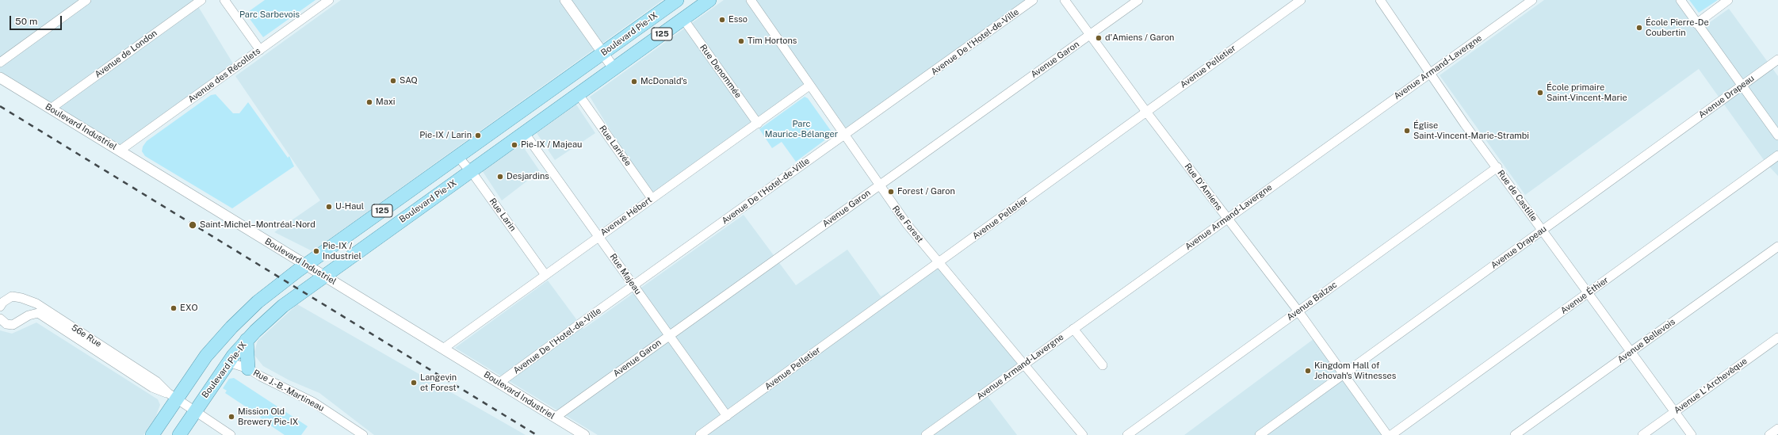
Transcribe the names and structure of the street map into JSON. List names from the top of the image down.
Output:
{
  "streets": {
    "main road": ["Boulevard Pie-IX", "125"],
    "street": [
      "Avenue De l'Hotel-de-Ville",
      "Avenue de London",
      "Avenue Garon",
      "Avenue Pelletier",
      "Avenue Armand-Lavergne",
      "Rue Denommée",
      "Avenue des Récollets",
      "Avenue Drapeau",
      "Boulevard Industriel",
      "Rue Larivée",
      "Rue D'Amiens",
      "Rue de Castille",
      "Rue Larin",
      "Avenue Hébert",
      "Rue Forest",
      "Rue Majeau",
      "Avenue Éthier",
      "Avenue Balzac",
      "56e Rue",
      "Avenue Bellevois",
      "Avenue L'Archevêque",
      "Rue J.-B.-Martineau"
    ]
  },
  "crossings": [
    ["Boulevard Pie-IX", "Rue Denommée"],
    ["Boulevard Pie-IX", "Boulevard Industriel"],
    ["Boulevard Pie-IX", "Rue Larivée"],
    ["Boulevard Pie-IX", "Rue Larin"],
    ["Boulevard Pie-IX", "Rue Majeau"],
    ["Boulevard Pie-IX", "56e Rue"],
    ["Boulevard Pie-IX", "Rue J.-B.-Martineau"],
    ["Avenue De l'Hotel-de-Ville", "Boulevard Industriel"],
    ["Avenue De l'Hotel-de-Ville", "Rue Forest"],
    ["Avenue De l'Hotel-de-Ville", "Rue Majeau"],
    ["Avenue de London", "Boulevard Industriel"],
    ["Avenue Garon", "Boulevard Industriel"],
    ["Avenue Garon", "Rue D'Amiens"],
    ["Avenue Garon", "Rue Forest"],
    ["Avenue Garon", "Rue Majeau"],
    ["Avenue Pelletier", "Rue D'Amiens"],
    ["Avenue Pelletier", "Rue Forest"],
    ["Avenue Pelletier", "Rue Majeau"],
    ["Avenue Armand-Lavergne", "Rue D'Amiens"],
    ["Avenue Armand-Lavergne", "Rue de Castille"],
    ["Avenue Armand-Lavergne", "Rue Forest"],
    ["Rue Denommée", "Avenue Hébert"],
    ["Avenue des Récollets", "Boulevard Industriel"],
    ["Avenue Drapeau", "Rue D'Amiens"],
    ["Avenue Drapeau", "Rue de Castille"],
    ["Boulevard Industriel", "Avenue Hébert"],
    ["Rue Larivée", "Avenue Hébert"],
    ["Rue D'Amiens", "Avenue Balzac"],
    ["Rue de Castille", "Avenue Éthier"],
    ["Rue de Castille", "Avenue Balzac"],
    ["Rue de Castille", "Avenue Bellevois"],
    ["Rue de Castille", "Avenue L'Archevêque"],
    ["Rue Larin", "Avenue Hébert"],
    ["Avenue Hébert", "Rue Forest"],
    ["Avenue Hébert", "Rue Majeau"]
  ],
  "parks": ["Parc Sarbevois", "Parc Maurice-Bélanger"],
  "places": [
    "Esso",
    "École Pierre-De Coubertin",
    "d'Amiens / Garon",
    "Tim Hortons",
    "SAQ",
    "McDonald's",
    "École primaire Saint-Vincent-Marie",
    "Maxi",
    "Église Saint-Vincent-Marie-Strambi",
    "Pie-IX / Larin",
    "Pie-IX / Majeau",
    "Desjardins",
    "Forest / Garon",
    "U-Haul",
    "Saint-Michel–Montréal-Nord",
    "Pie-IX / Industriel",
    "EXO",
    "Kingdom Hall of Jehovah's Witnesses",
    "Langevin et Forest",
    "Mission Old Brewery Pie-IX"
  ],
  "scale_bar": "50 m"
}
